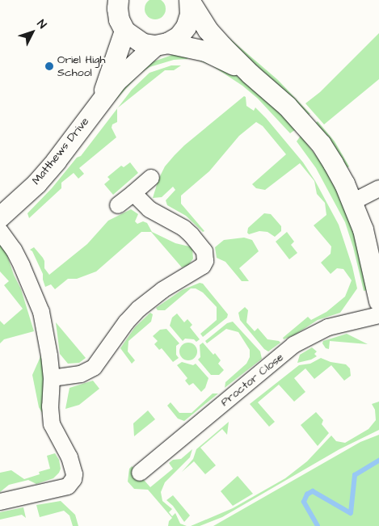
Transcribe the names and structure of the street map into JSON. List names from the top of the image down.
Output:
{
  "streets": {
    "street": ["Matthews Drive", "Proctor Close"]
  },
  "places": ["Oriel High School"],
  "north": "top right"
}
